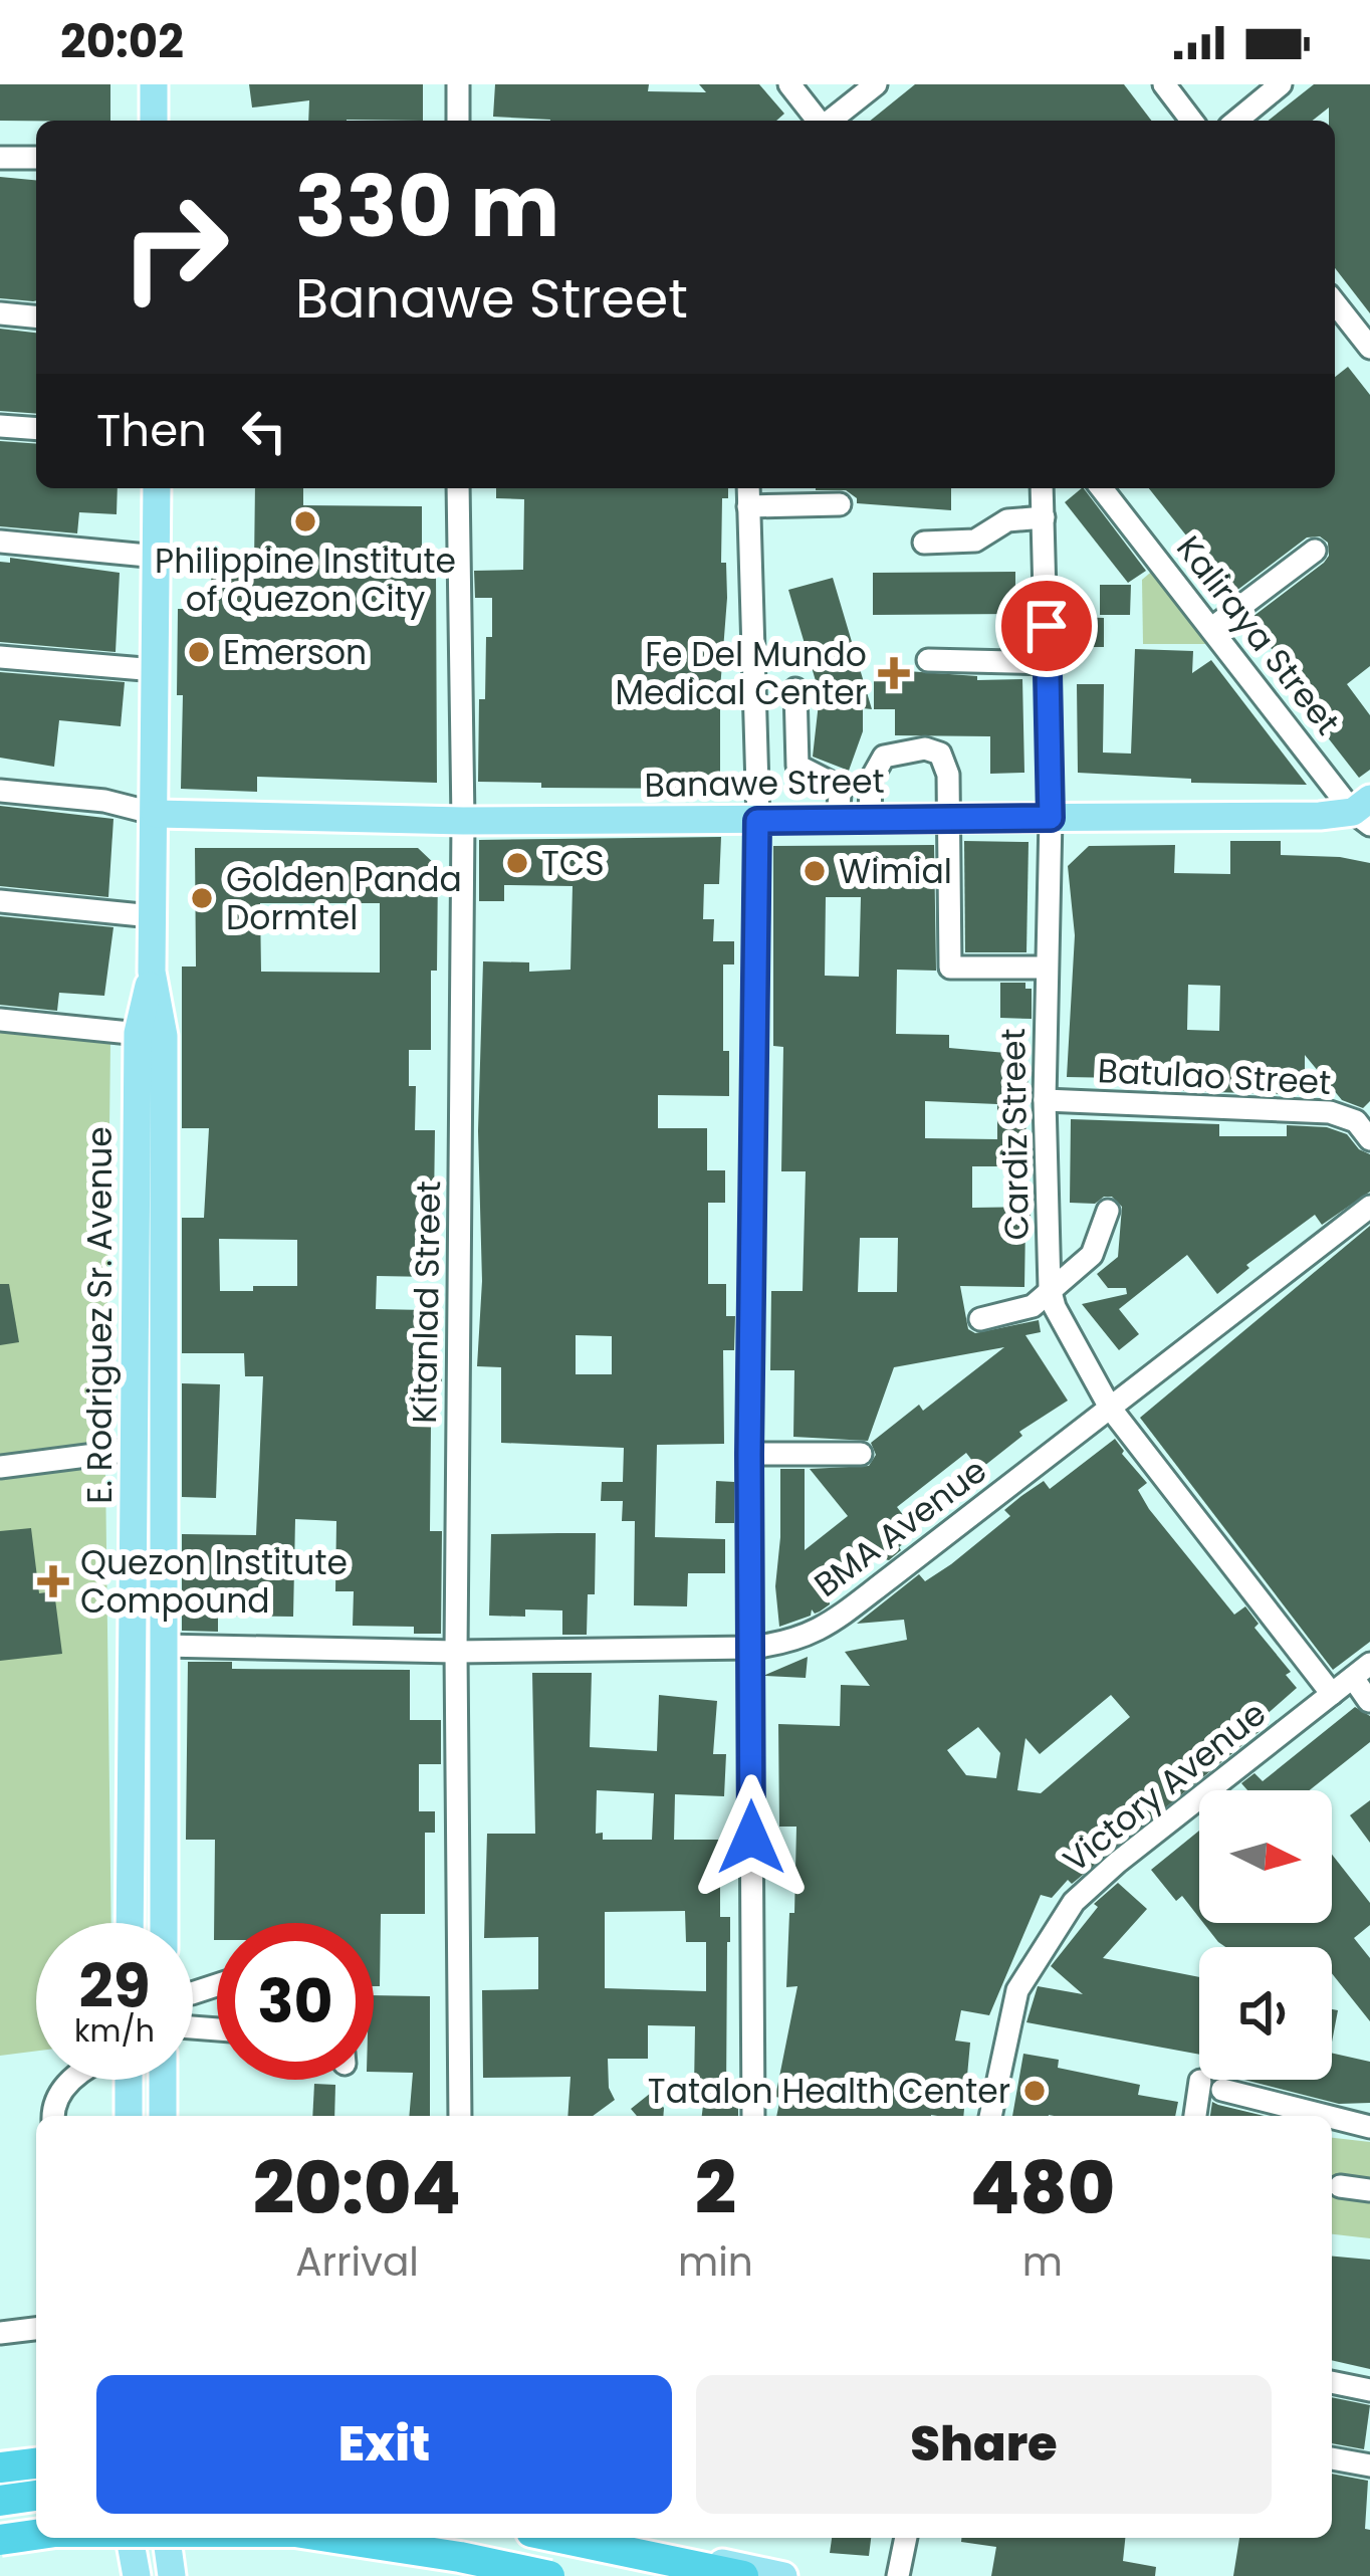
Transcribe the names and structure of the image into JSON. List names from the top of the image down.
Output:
{
  "streets": {
    "main road": ["Banawe Street", "E. Rodriguez Sr. Avenue"],
    "street": [
      "Kaliraya Street",
      "Batulao Street",
      "Cardiz Street",
      "Kitanlad Street",
      "BMA Avenue",
      "Victory Avenue"
    ]
  },
  "crossings": [
    ["Kaliraya Street", "Banawe Street"],
    ["Banawe Street", "Cardiz Street"],
    ["Banawe Street", "Kitanlad Street"],
    ["Banawe Street", "E. Rodriguez Sr. Avenue"],
    ["Batulao Street", "Cardiz Street"],
    ["Cardiz Street", "BMA Avenue"],
    ["Cardiz Street", "Victory Avenue"],
    ["Kitanlad Street", "BMA Avenue"],
    ["E. Rodriguez Sr. Avenue", "BMA Avenue"]
  ],
  "places": {
    "other": [
      "Philippine Institute of Quezon City",
      "Emerson",
      "TCS",
      "Wimial",
      "Golden Panda Dormtel",
      "Tatalon Health Center"
    ],
    "health": ["Fe Del Mundo Medical Center", "Quezon Institute Compound"]
  },
  "north": "right",
  "page": {
    "status": "20:02",
    "turn": ["330 m", "Banawe Street"],
    "then": "Then",
    "speed": "29 km/h",
    "limit": "30",
    "eta": [
      "20:04",
      "Arrival",
      "2",
      "min",
      "480",
      "m"
    ],
    "buttons": ["Exit", "Share"]
  }
}
